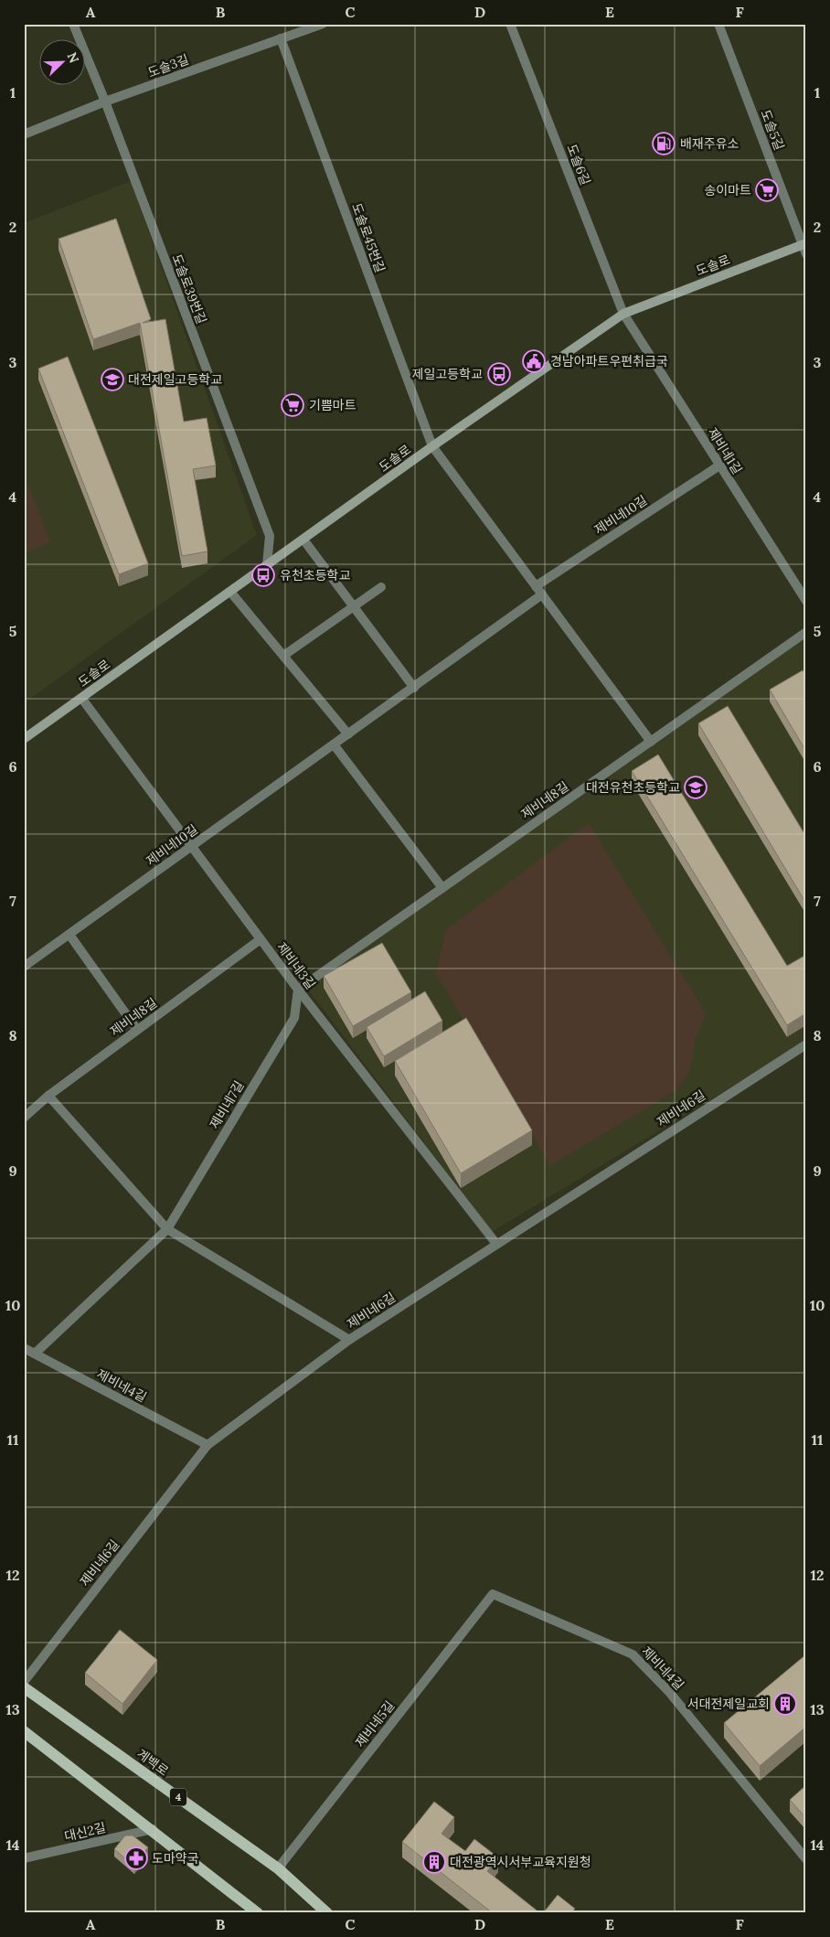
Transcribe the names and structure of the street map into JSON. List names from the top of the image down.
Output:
{
  "streets": {
    "main road": ["계백로", "4"],
    "street": [
      "도솔3길",
      "도솔5길",
      "도솔6길",
      "도솔로45번길",
      "도솔로",
      "도솔로39번길",
      "제비네1길",
      "제비네10길",
      "제비네8길",
      "제비네3길",
      "제비네7길",
      "제비네6길",
      "제비네4길",
      "제비네5길",
      "대신2길"
    ]
  },
  "crossings": [
    ["도솔3길", "도솔로45번길"],
    ["도솔3길", "도솔로39번길"],
    ["도솔5길", "도솔로"],
    ["도솔6길", "도솔로"],
    ["도솔6길", "제비네1길"],
    ["도솔로45번길", "도솔로"],
    ["도솔로", "도솔로39번길"],
    ["도솔로", "제비네1길"],
    ["도솔로", "제비네3길"],
    ["제비네1길", "제비네10길"],
    ["제비네10길", "제비네3길"],
    ["제비네8길", "제비네3길"],
    ["제비네8길", "제비네7길"],
    ["제비네3길", "제비네7길"],
    ["제비네3길", "제비네6길"],
    ["제비네7길", "제비네4길"],
    ["제비네6길", "제비네4길"],
    ["제비네4길", "제비네5길"],
    ["제비네5길", "계백로"]
  ],
  "places": {
    "fuel station": ["배재주유소"],
    "supermarket": ["송이마트", "기쁨마트"],
    "public building": ["경남아파트우편취급국"],
    "bus stop": ["제일고등학교", "유천초등학교"],
    "school or university": ["대전제일고등학교", "대전유천초등학교"],
    "building": ["서대전제일교회", "대전광역시서부교육지원청"],
    "pharmacy": ["도마약국"]
  },
  "north": "top right",
  "grid": {
    "columns": [
      "A",
      "B",
      "C",
      "D",
      "E",
      "F"
    ],
    "rows": [
      "1",
      "2",
      "3",
      "4",
      "5",
      "6",
      "7",
      "8",
      "9",
      "10",
      "11",
      "12",
      "13",
      "14"
    ]
  }
}
